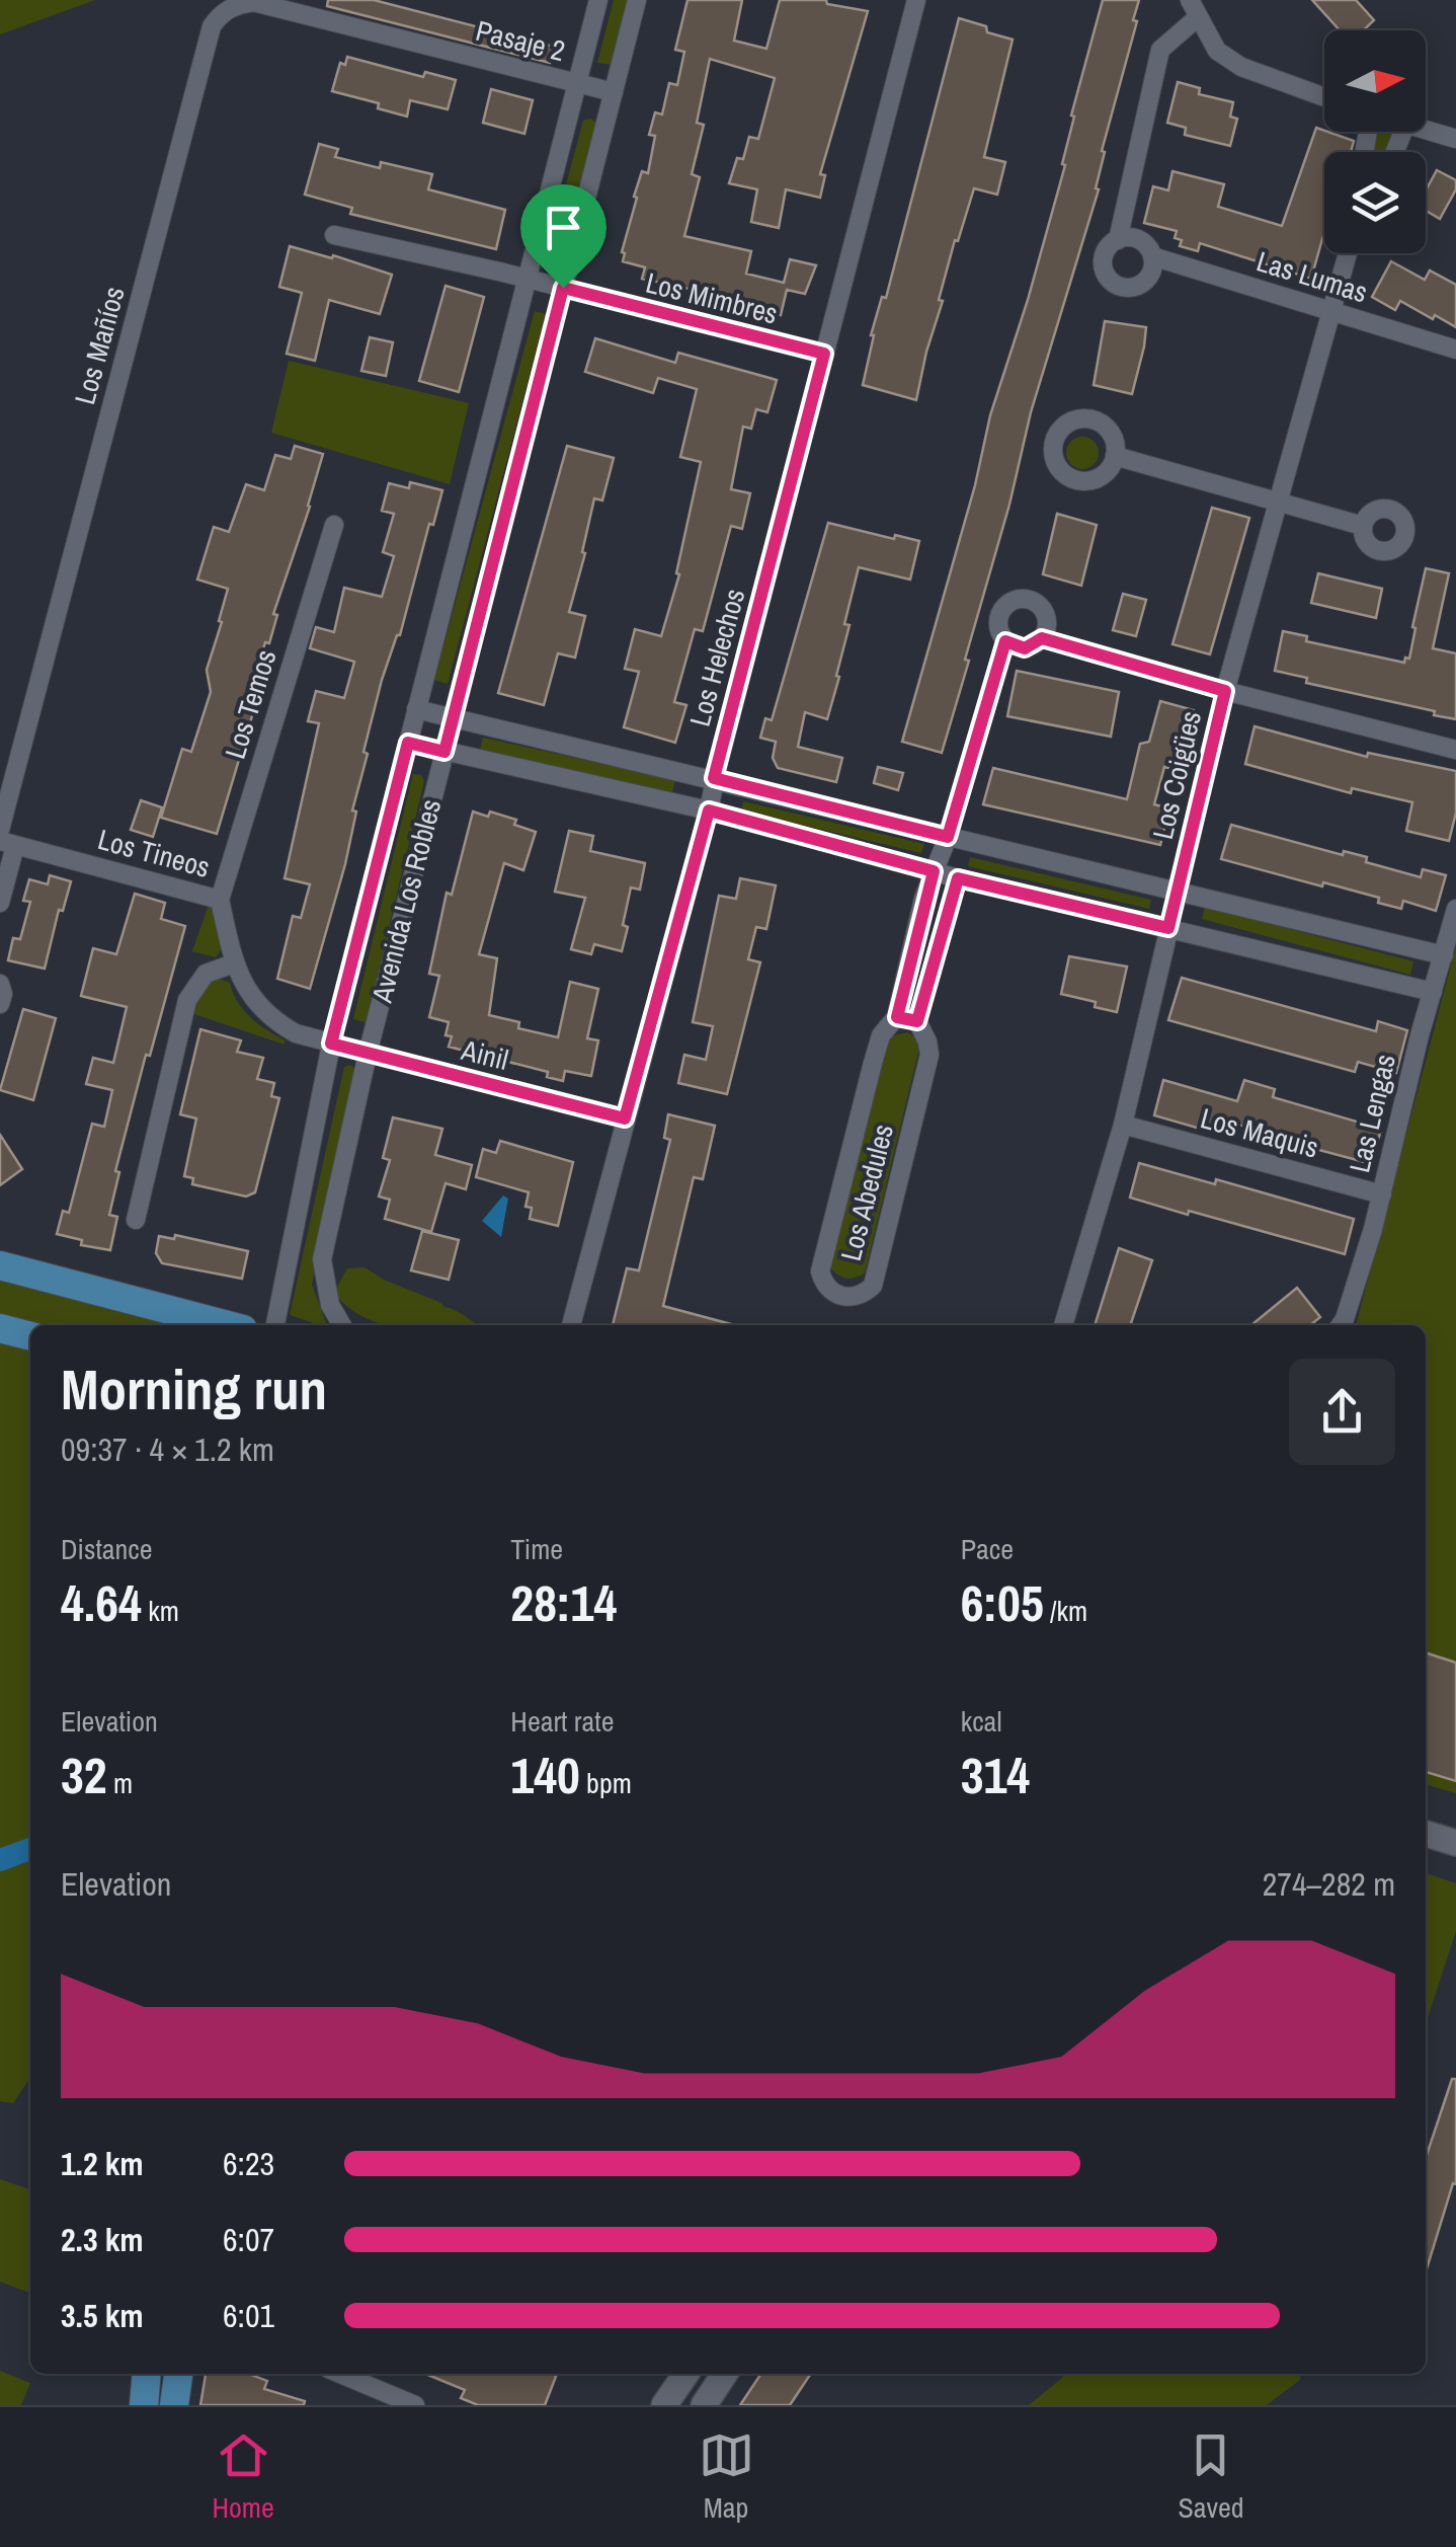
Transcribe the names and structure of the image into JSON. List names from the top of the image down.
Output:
{
  "streets": {
    "street": [
      "Pasaje 2",
      "Las Lumas",
      "Los Mimbres",
      "Los Mañíos",
      "Los Helechos",
      "Los Temos",
      "Los Coigües",
      "Los Tineos",
      "Avenida Los Robles",
      "Ainil",
      "Las Lengas",
      "Los Maquis",
      "Los Abedules"
    ]
  },
  "crossings": [
    ["Pasaje 2", "Los Mañíos"],
    ["Pasaje 2", "Avenida Los Robles"],
    ["Las Lumas", "Los Coigües"],
    ["Los Mimbres", "Los Helechos"],
    ["Los Mimbres", "Avenida Los Robles"],
    ["Los Helechos", "Ainil"],
    ["Los Temos", "Los Tineos"],
    ["Los Coigües", "Los Maquis"],
    ["Los Tineos", "Avenida Los Robles"],
    ["Los Tineos", "Ainil"],
    ["Avenida Los Robles", "Ainil"],
    ["Las Lengas", "Los Maquis"]
  ],
  "north": "right",
  "page": {
    "heading": ["Morning run", "09:37 · 4 × 1.2 km"],
    "stats": [
      ["Distance", "4.64 km"],
      ["Time", "28:14"],
      ["Pace", "6:05 /km"],
      ["Elevation", "32 m"],
      ["Heart rate", "140 bpm"],
      ["kcal", "314"]
    ],
    "chart": ["Elevation", "274–282 m"],
    "list": [
      {
        "name": "1.2 km",
        "note": "6:23"
      },
      {
        "name": "2.3 km",
        "note": "6:07"
      },
      {
        "name": "3.5 km",
        "note": "6:01"
      }
    ],
    "tabs": ["Home", "Map", "Saved"]
  }
}
